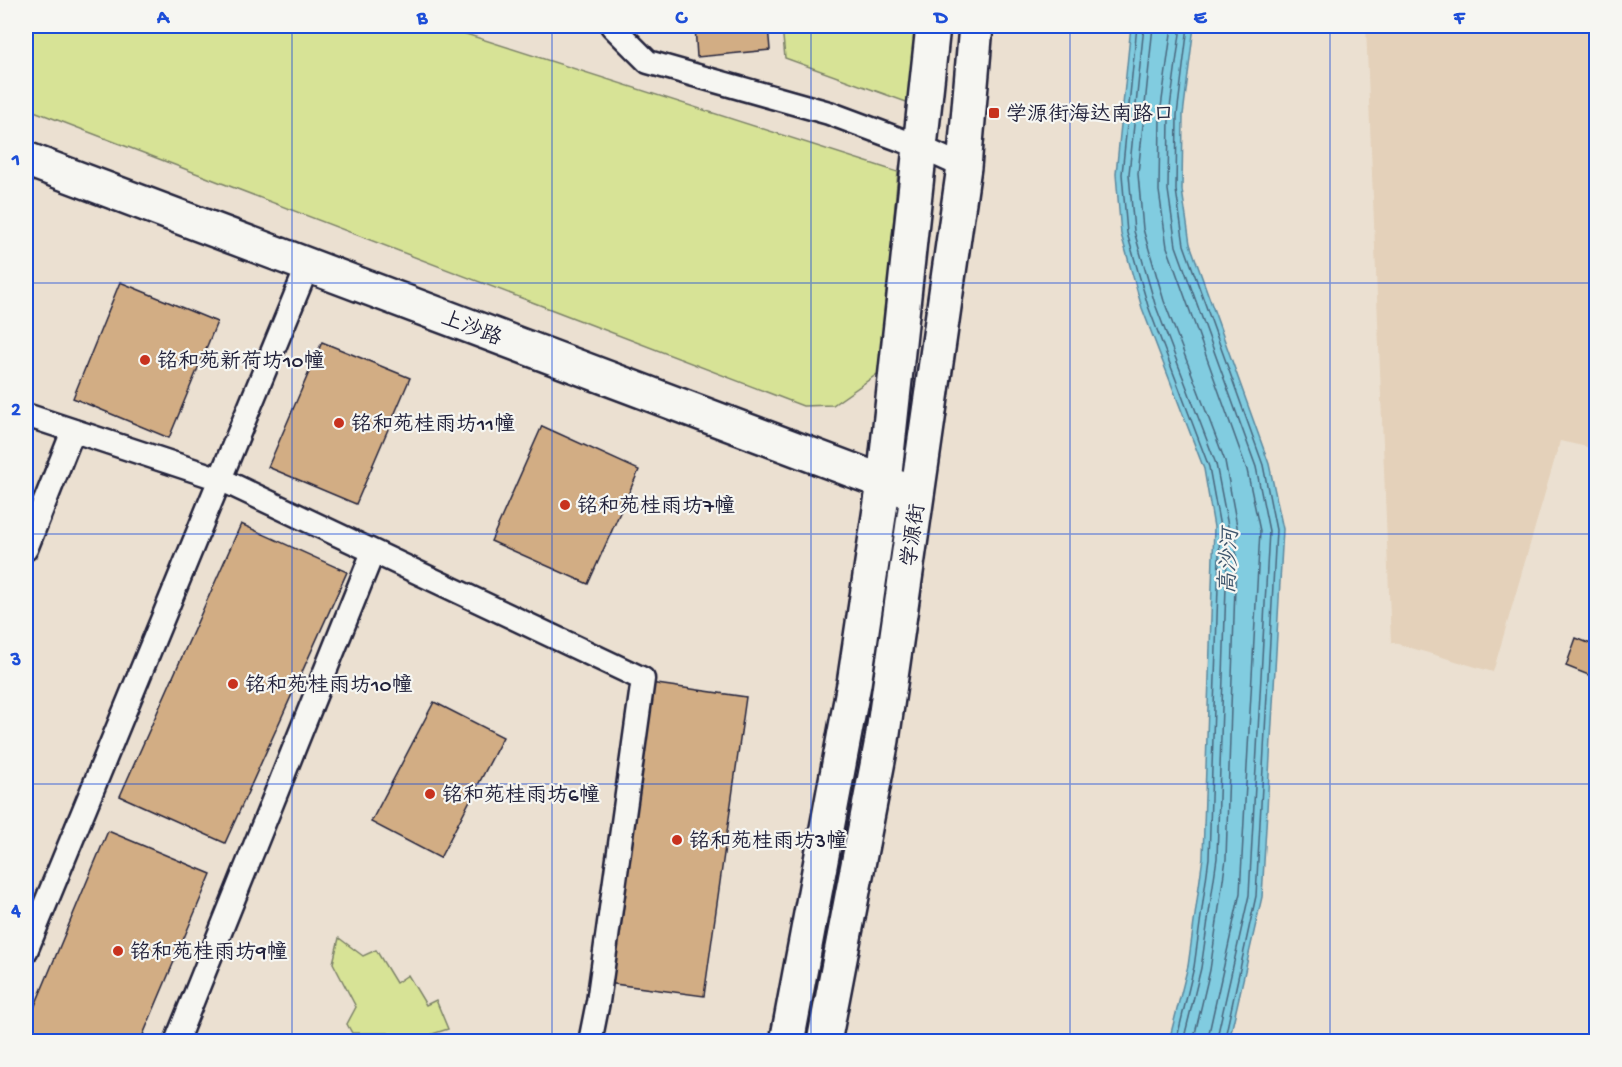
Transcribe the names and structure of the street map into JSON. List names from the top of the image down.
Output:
{
  "streets": {
    "main road": ["上沙路", "学源街"]
  },
  "crossings": [
    ["上沙路", "学源街"]
  ],
  "water": ["高沙河"],
  "places": {
    "transit": ["学源街海达南路口"],
    "other": [
      "铭和苑新荷坊10幢",
      "铭和苑桂雨坊11幢",
      "铭和苑桂雨坊7幢",
      "铭和苑桂雨坊10幢",
      "铭和苑桂雨坊6幢",
      "铭和苑桂雨坊3幢",
      "铭和苑桂雨坊9幢"
    ]
  },
  "grid": {
    "columns": [
      "A",
      "B",
      "C",
      "D",
      "E",
      "F"
    ],
    "rows": [
      "1",
      "2",
      "3",
      "4"
    ]
  }
}
